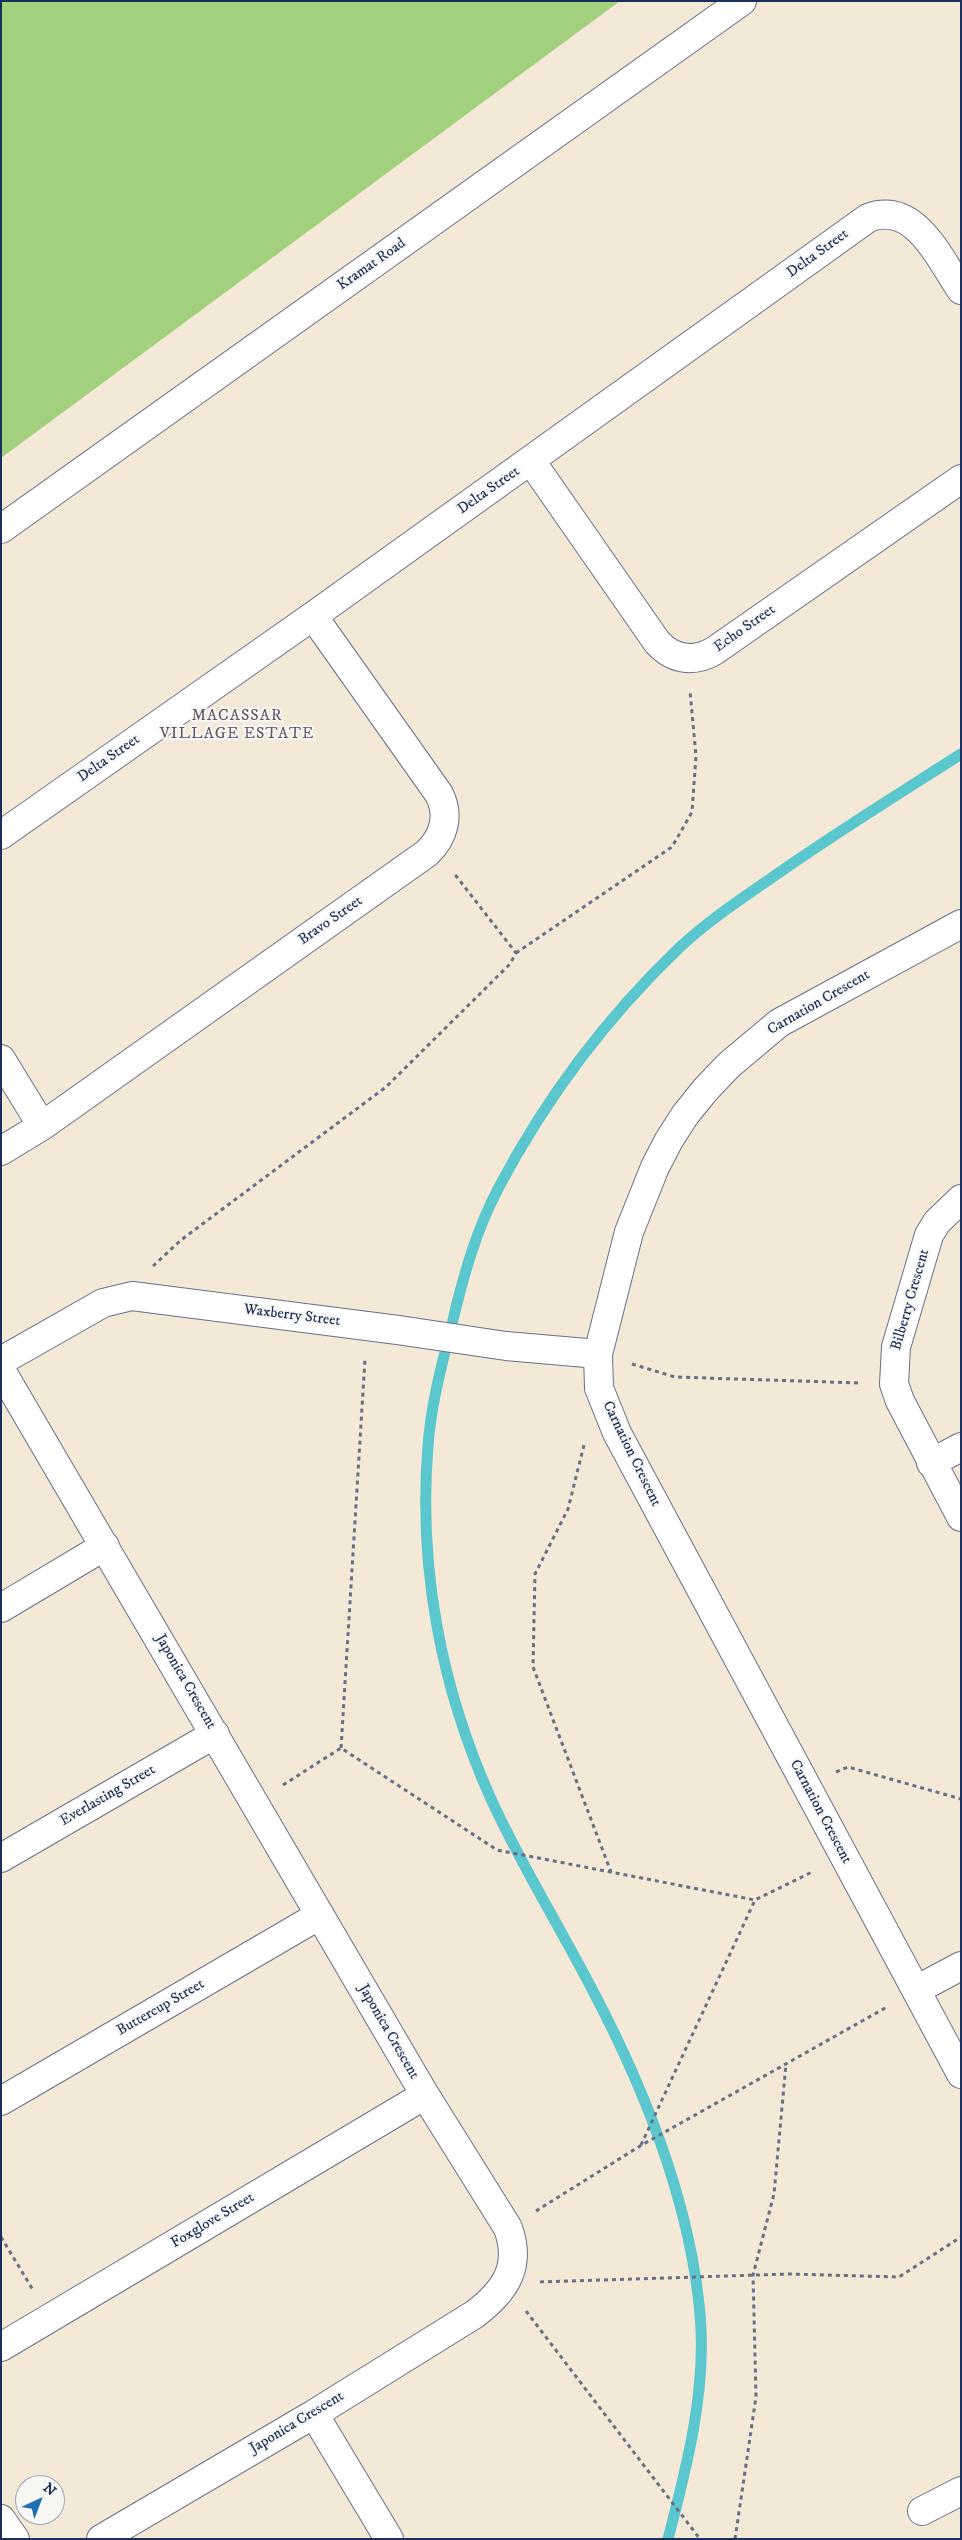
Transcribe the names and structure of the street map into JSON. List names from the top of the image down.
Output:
{
  "streets": {
    "street": [
      "Delta Street",
      "Kramat Road",
      "Echo Street",
      "Bravo Street",
      "Carnation Crescent",
      "Bilberry Crescent",
      "Waxberry Street",
      "Japonica Crescent",
      "Everlasting Street",
      "Buttercup Street",
      "Foxglove Street"
    ]
  },
  "crossings": [
    ["Carnation Crescent", "Waxberry Street"],
    ["Japonica Crescent", "Everlasting Street"],
    ["Japonica Crescent", "Buttercup Street"],
    ["Japonica Crescent", "Foxglove Street"]
  ],
  "districts": ["MACASSAR VILLAGE ESTATE"],
  "north": "top right"
}
